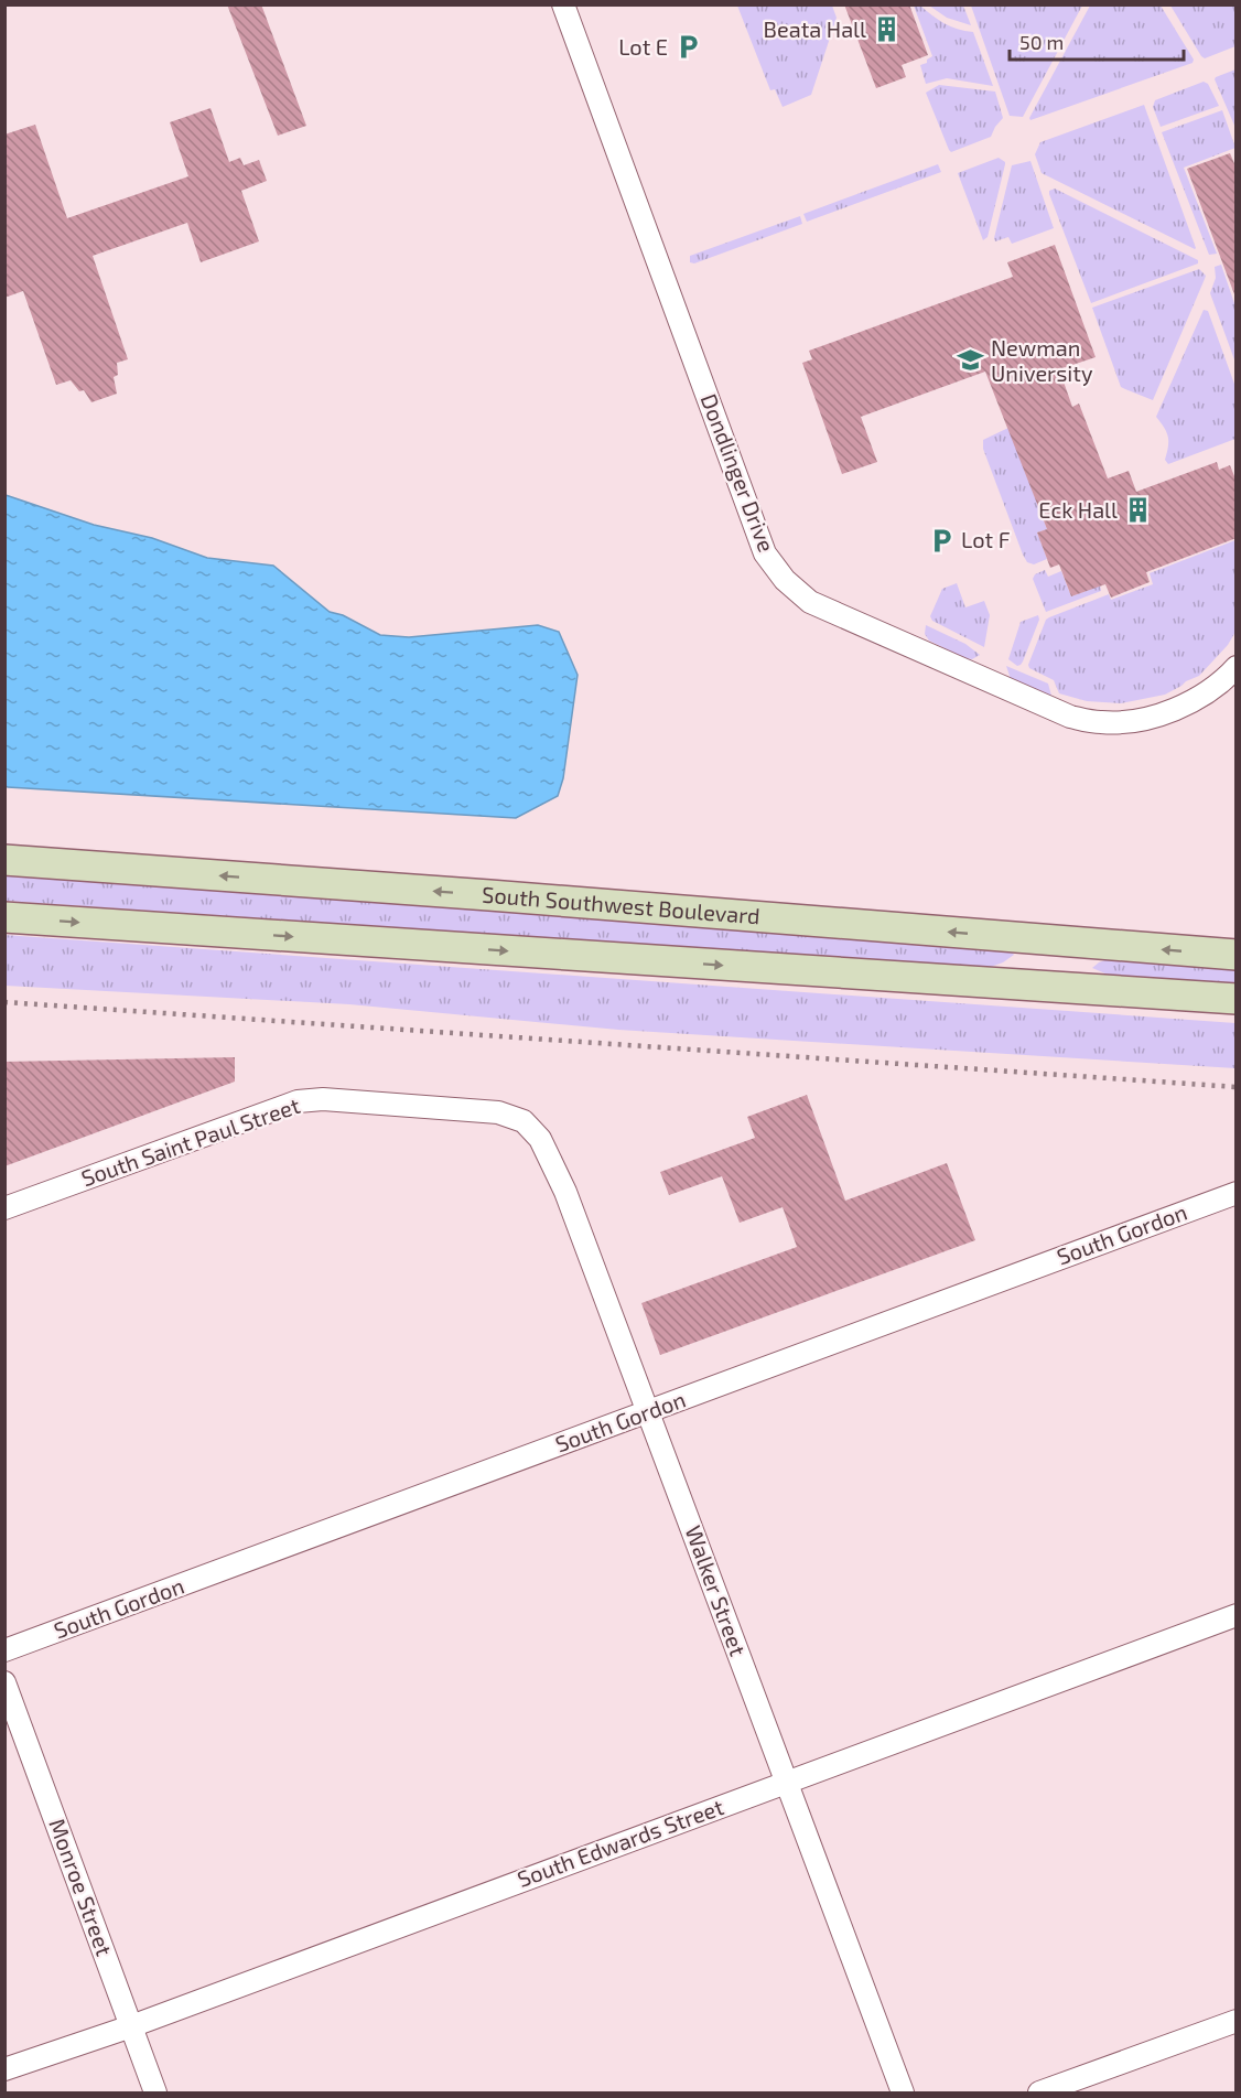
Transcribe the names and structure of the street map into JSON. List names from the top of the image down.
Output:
{
  "streets": {
    "main road": ["South Southwest Boulevard"],
    "street": [
      "Dondlinger Drive",
      "South Saint Paul Street",
      "South Gordon",
      "Walker Street",
      "South Edwards Street",
      "Monroe Street"
    ]
  },
  "crossings": [
    ["South Saint Paul Street", "Walker Street"],
    ["South Gordon", "Walker Street"],
    ["Walker Street", "South Edwards Street"],
    ["South Edwards Street", "Monroe Street"]
  ],
  "places": {
    "building": ["Beata Hall", "Eck Hall"],
    "parking": ["Lot E", "Lot F"],
    "school or university": ["Newman University"]
  },
  "scale_bar": "50 m"
}
